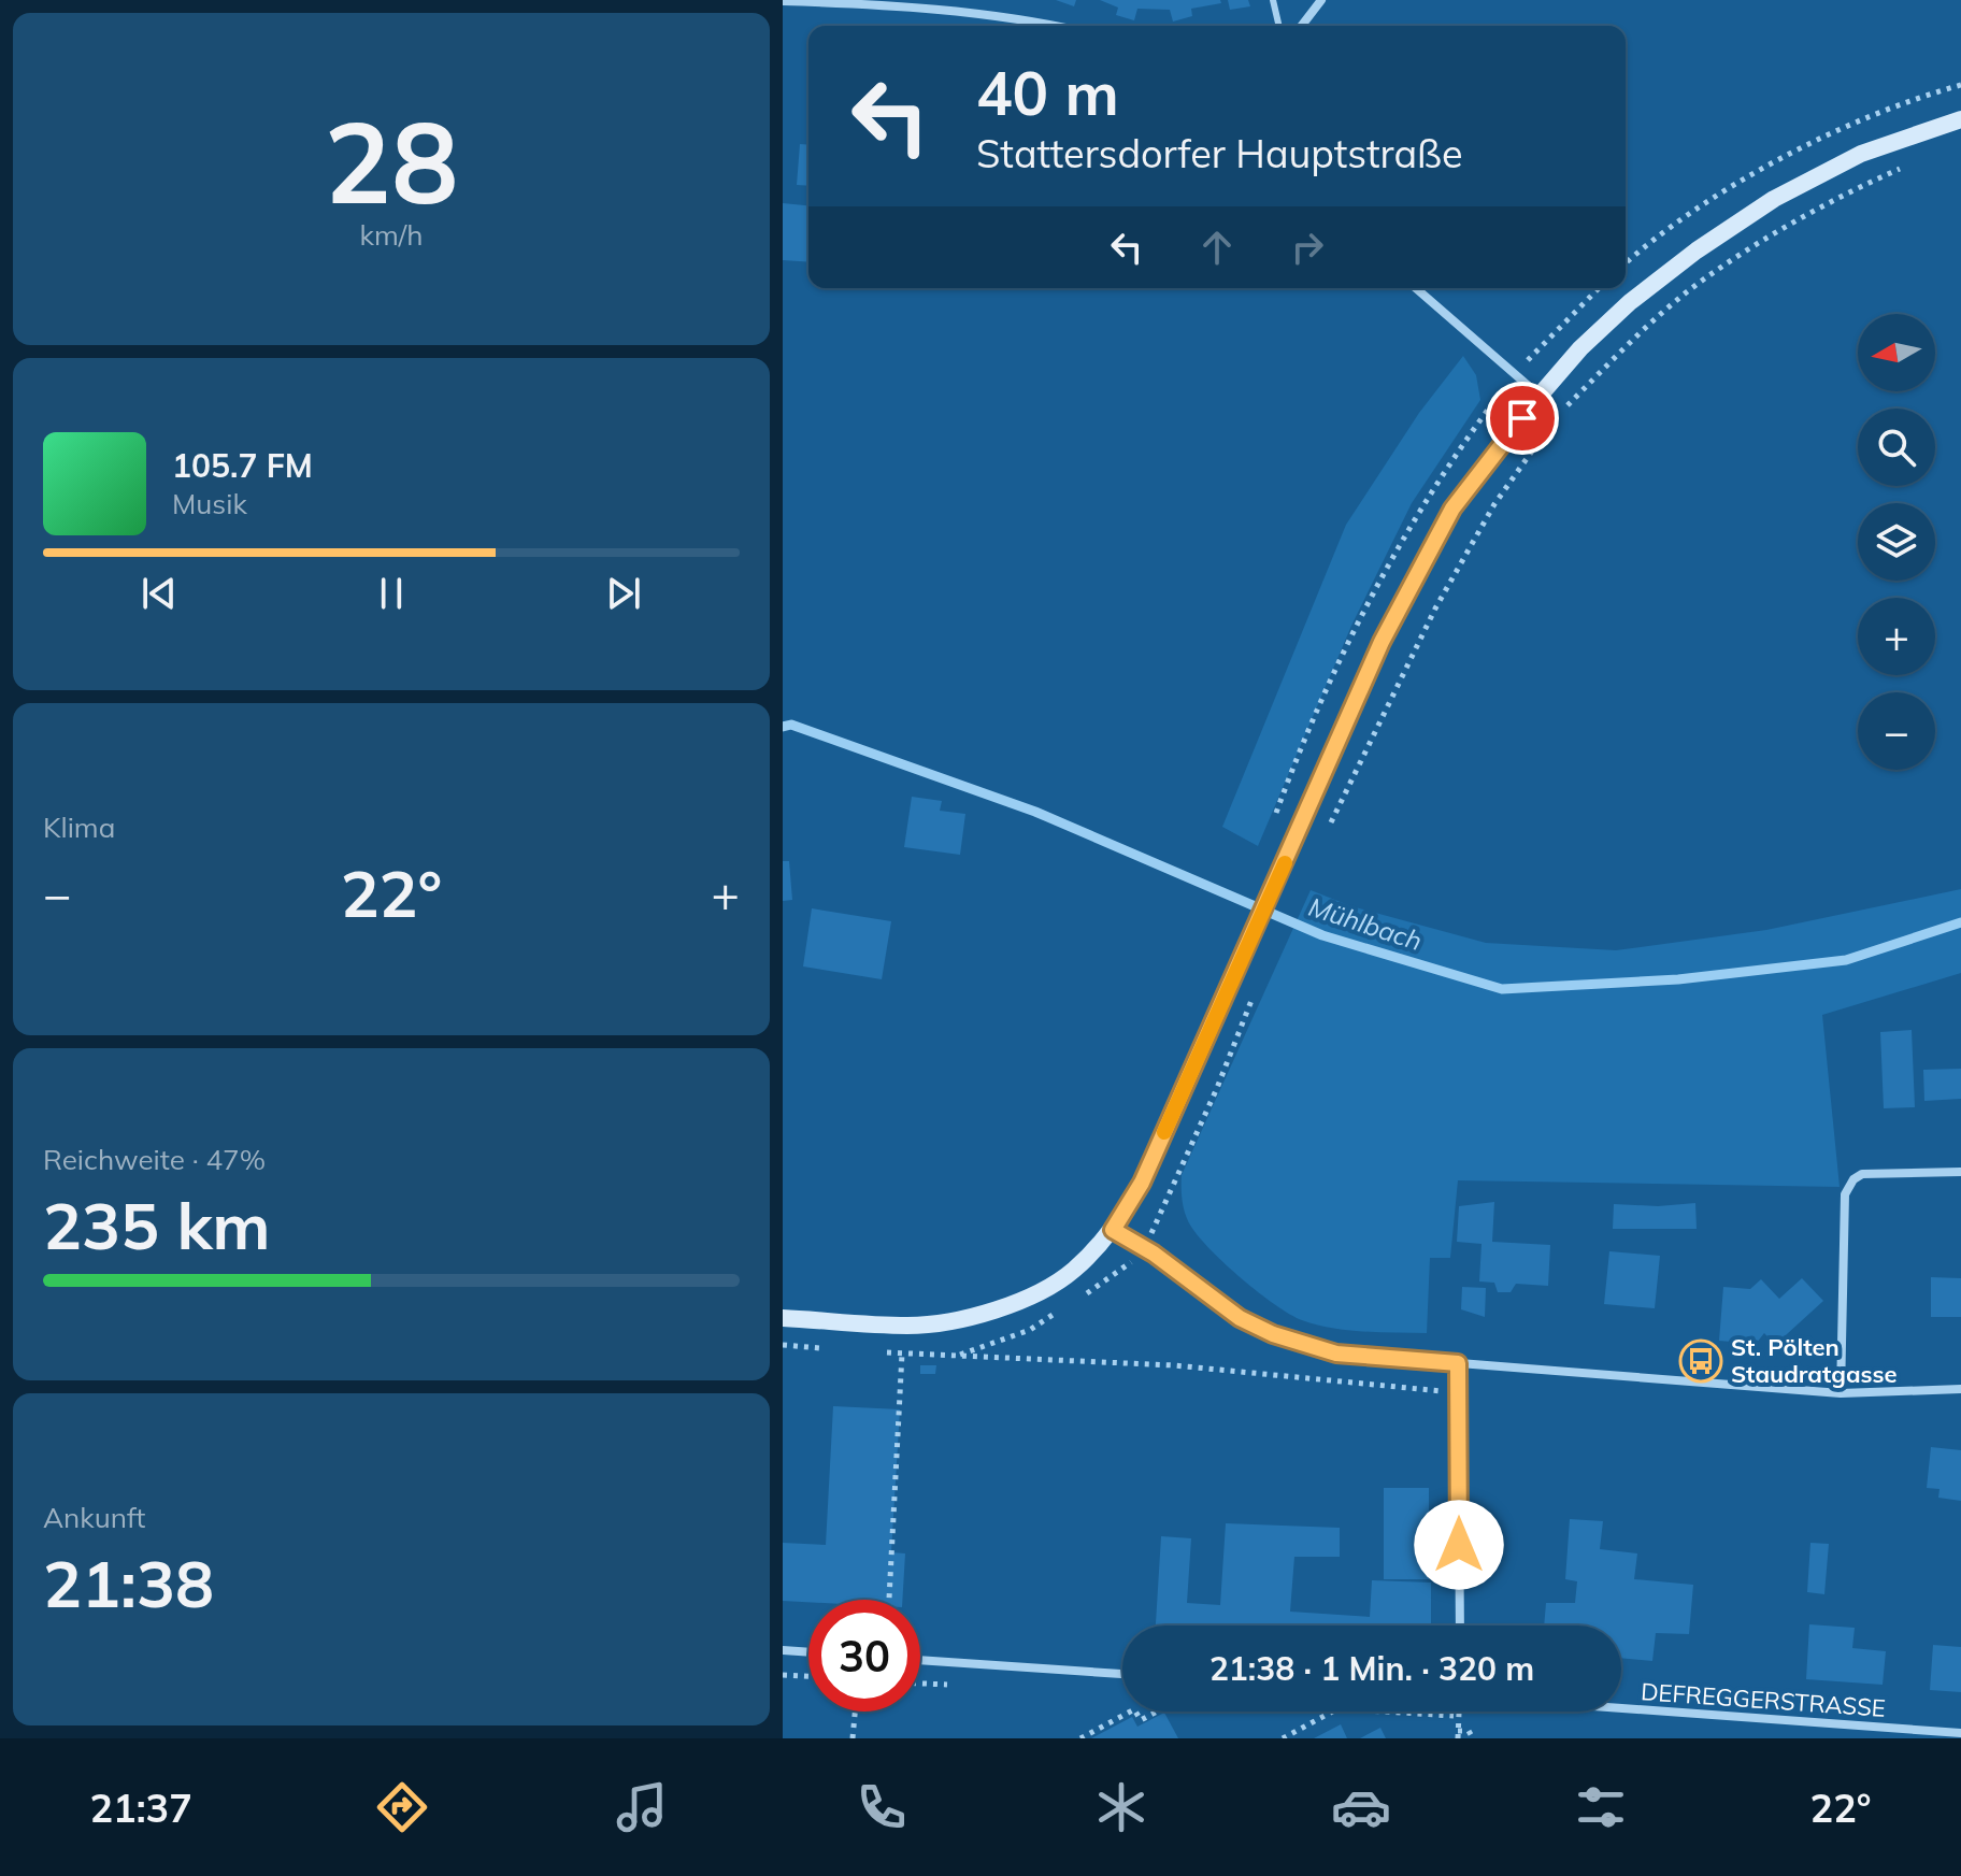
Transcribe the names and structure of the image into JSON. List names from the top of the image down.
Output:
{
  "streets": {
    "street": ["DEFREGGERSTRASSE"]
  },
  "water": ["Mühlbach"],
  "places": {
    "bus stop": ["St. Pölten Staudratgasse"]
  },
  "north": "left",
  "page": {
    "tile": [
      ["28", "km/h"],
      "Klima",
      ["Reichweite · 47%", "235 km"],
      ["Ankunft", "21:38"]
    ],
    "turn": ["40 m", "Stattersdorfer Hauptstraße"],
    "map_buttons": ["+", "−"],
    "song": ["105.7 FM", "Musik"],
    "heat": ["−", "22°", "+"],
    "limit": "30",
    "trip": "21:38 · 1 Min. · 320 m",
    "tabs": ["21:37", "22°"]
  }
}
